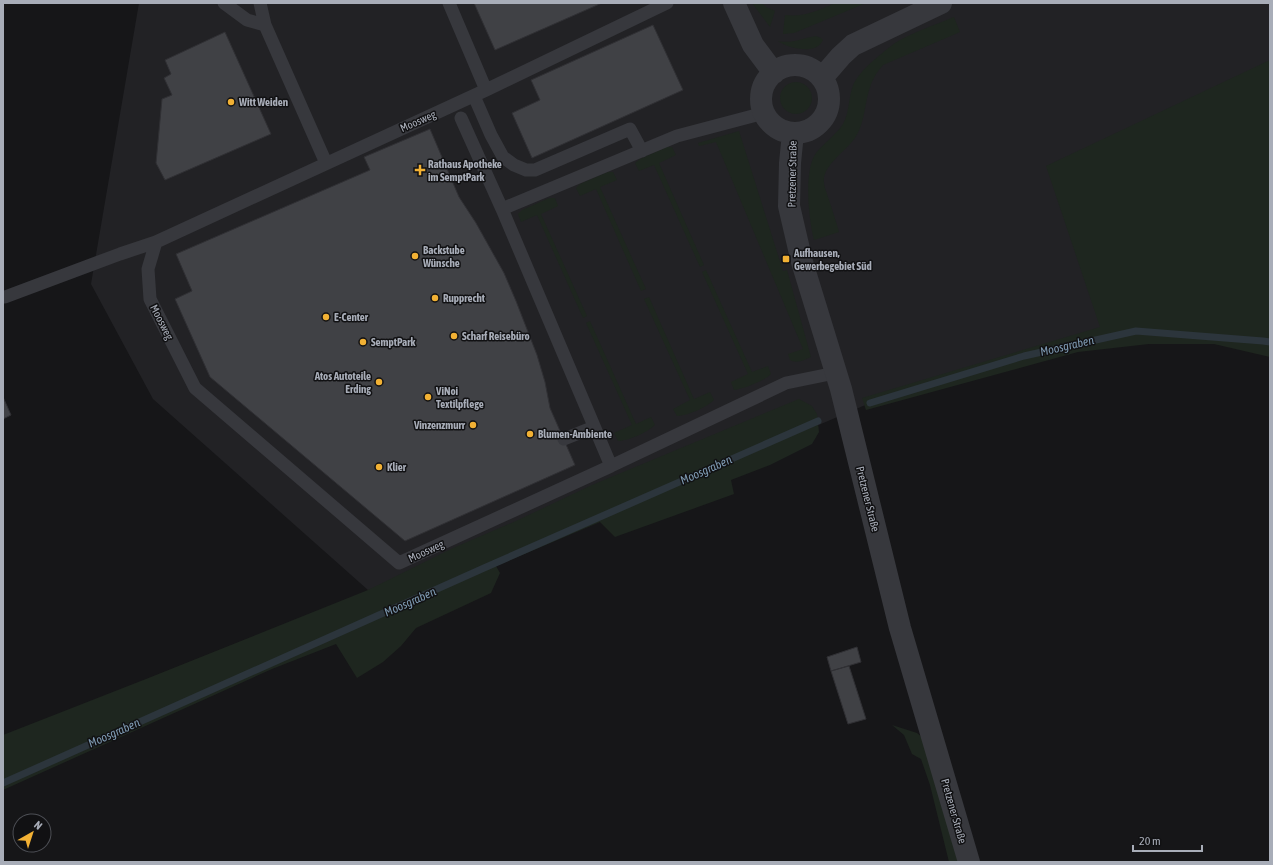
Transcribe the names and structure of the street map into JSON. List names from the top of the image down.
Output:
{
  "streets": {
    "street": ["Pretzener Straße"],
    "lane": ["Moosweg"]
  },
  "water": ["Moosgraben"],
  "places": {
    "other": [
      "Witt Weiden",
      "Backstube Wünsche",
      "Rupprecht",
      "E-Center",
      "Scharf Reisebüro",
      "SemptPark",
      "Atos Autoteile Erding",
      "ViNoi Textilpflege",
      "Vinzenzmurr",
      "Blumen-Ambiente",
      "Klier"
    ],
    "health": ["Rathaus Apotheke im SemptPark"],
    "transit": ["Aufhausen, Gewerbegebiet Süd"]
  },
  "scale_bar": "20 m",
  "north": "top right"
}
